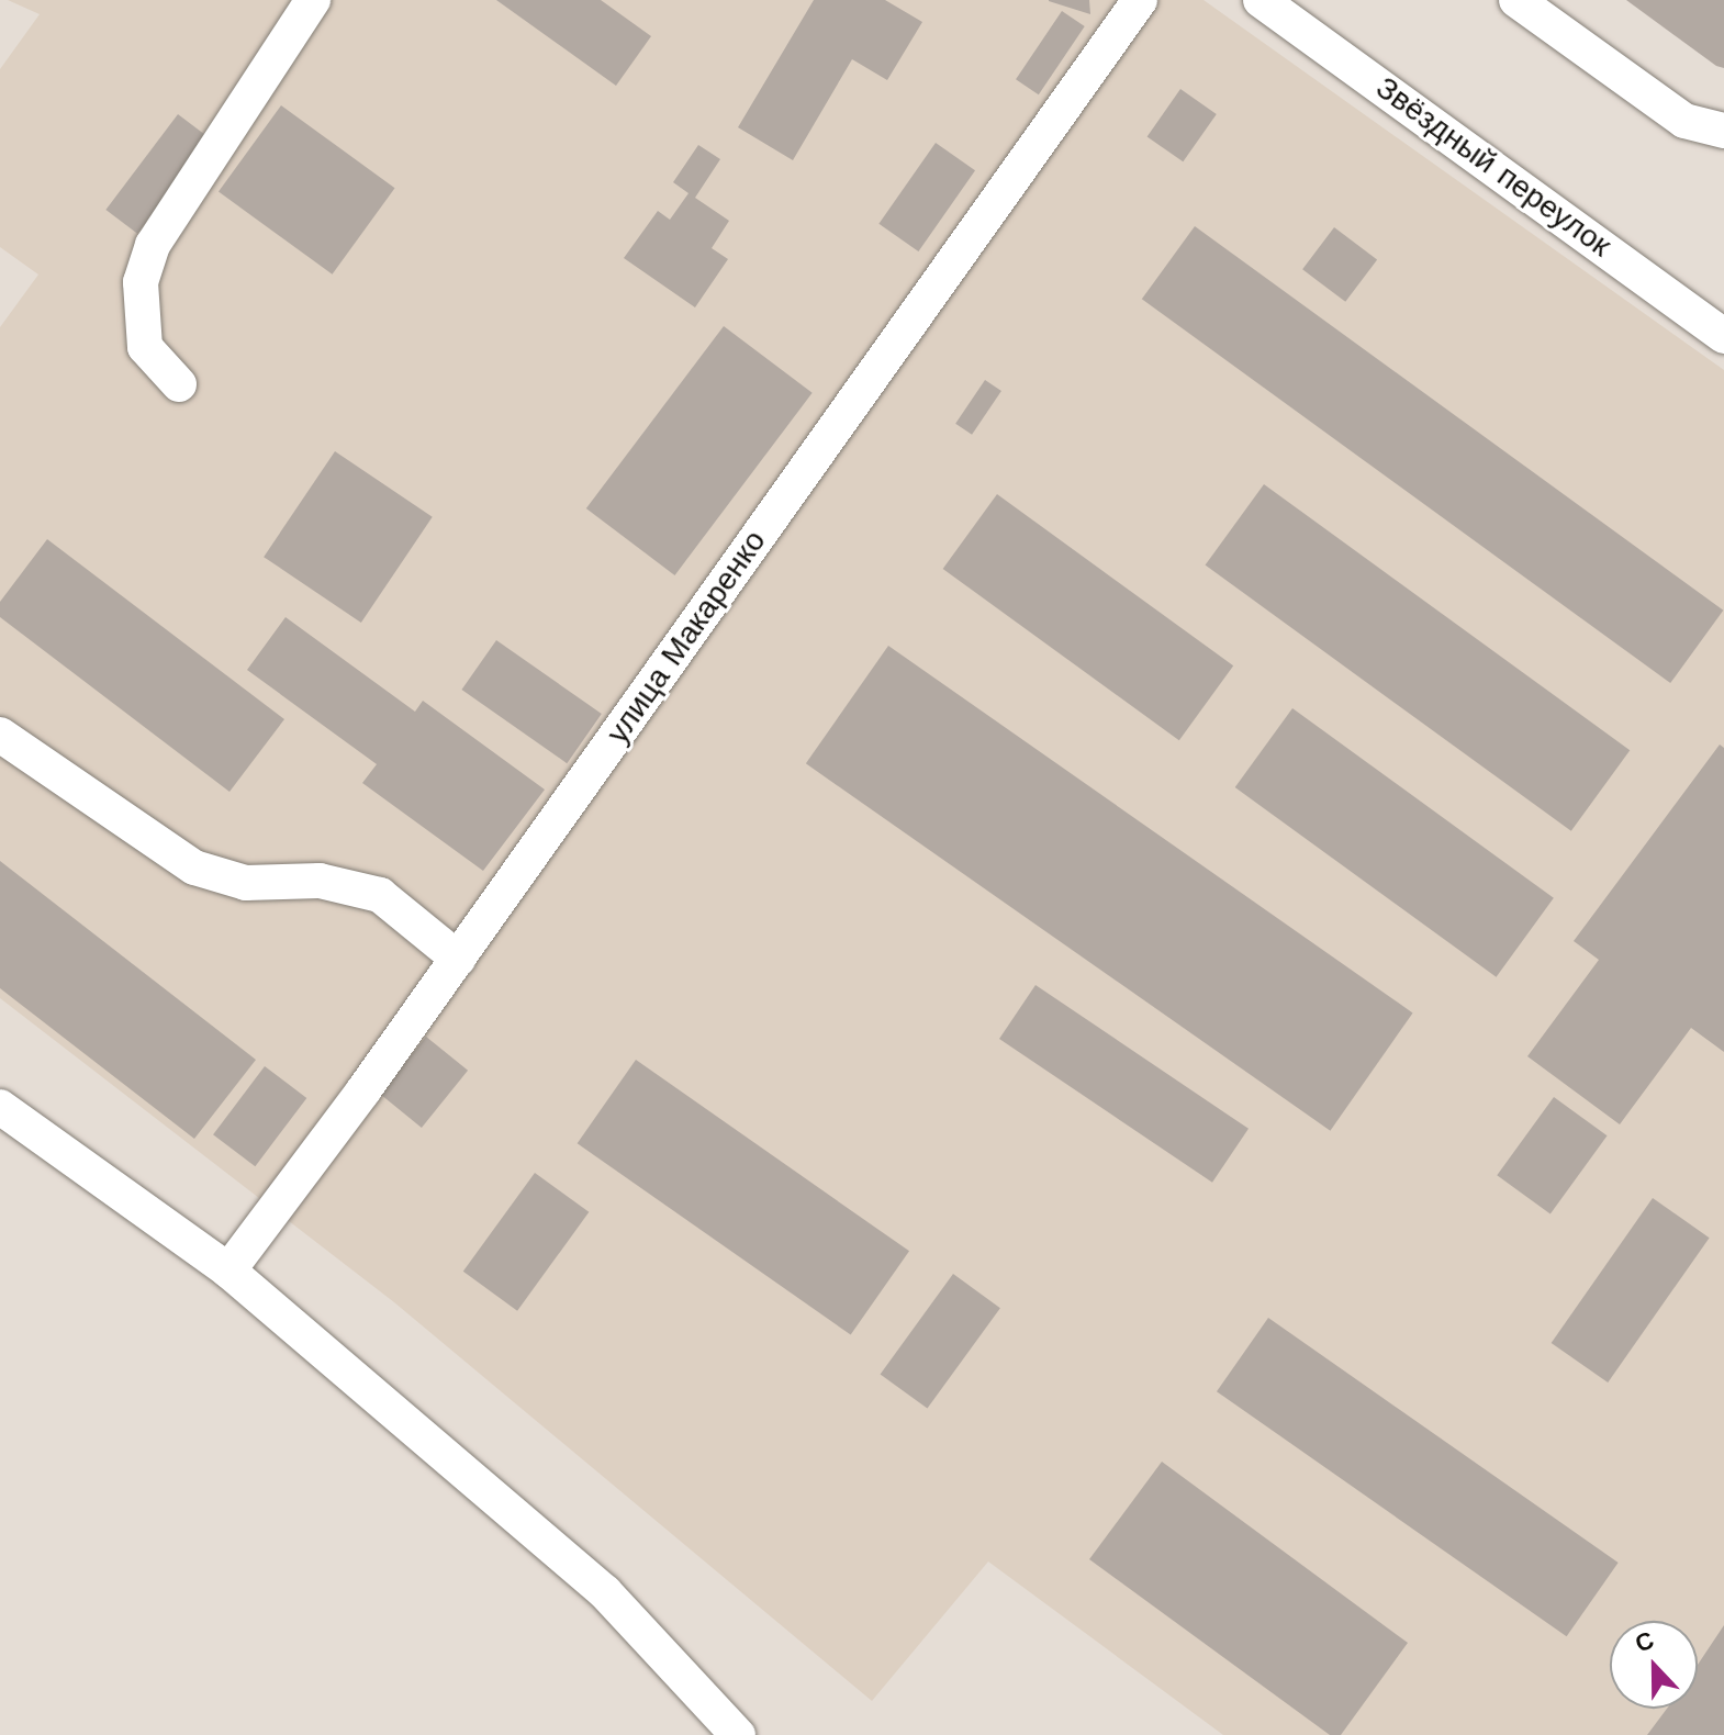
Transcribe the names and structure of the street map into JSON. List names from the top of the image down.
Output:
{
  "streets": {
    "street": ["Звёздный переулок", "улица Макаренко"]
  },
  "north": "top"
}
